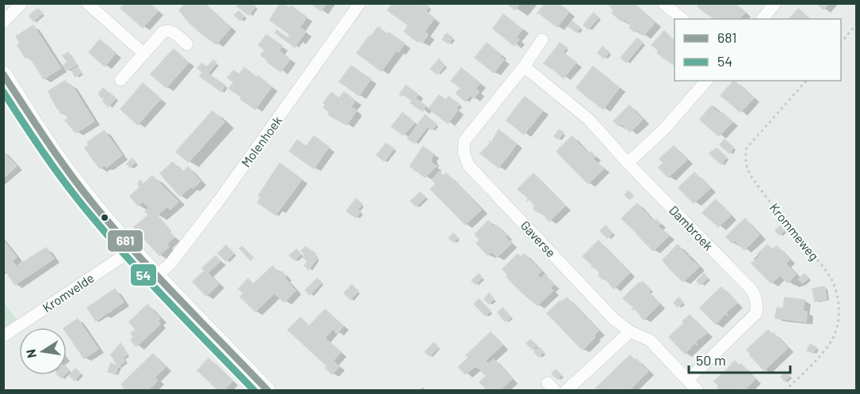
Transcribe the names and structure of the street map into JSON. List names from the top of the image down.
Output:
{
  "streets": {
    "street": [
      "Molenhoek",
      "Dambroek",
      "Gaverse",
      "Kromvelde"
    ],
    "path": ["Krommeweg"]
  },
  "crossings": [
    ["Dambroek", "Gaverse"]
  ],
  "lines": ["transit line 681", "transit line 54"],
  "legend": ["681", "54"],
  "scale_bar": "50 m",
  "north": "left"
}
